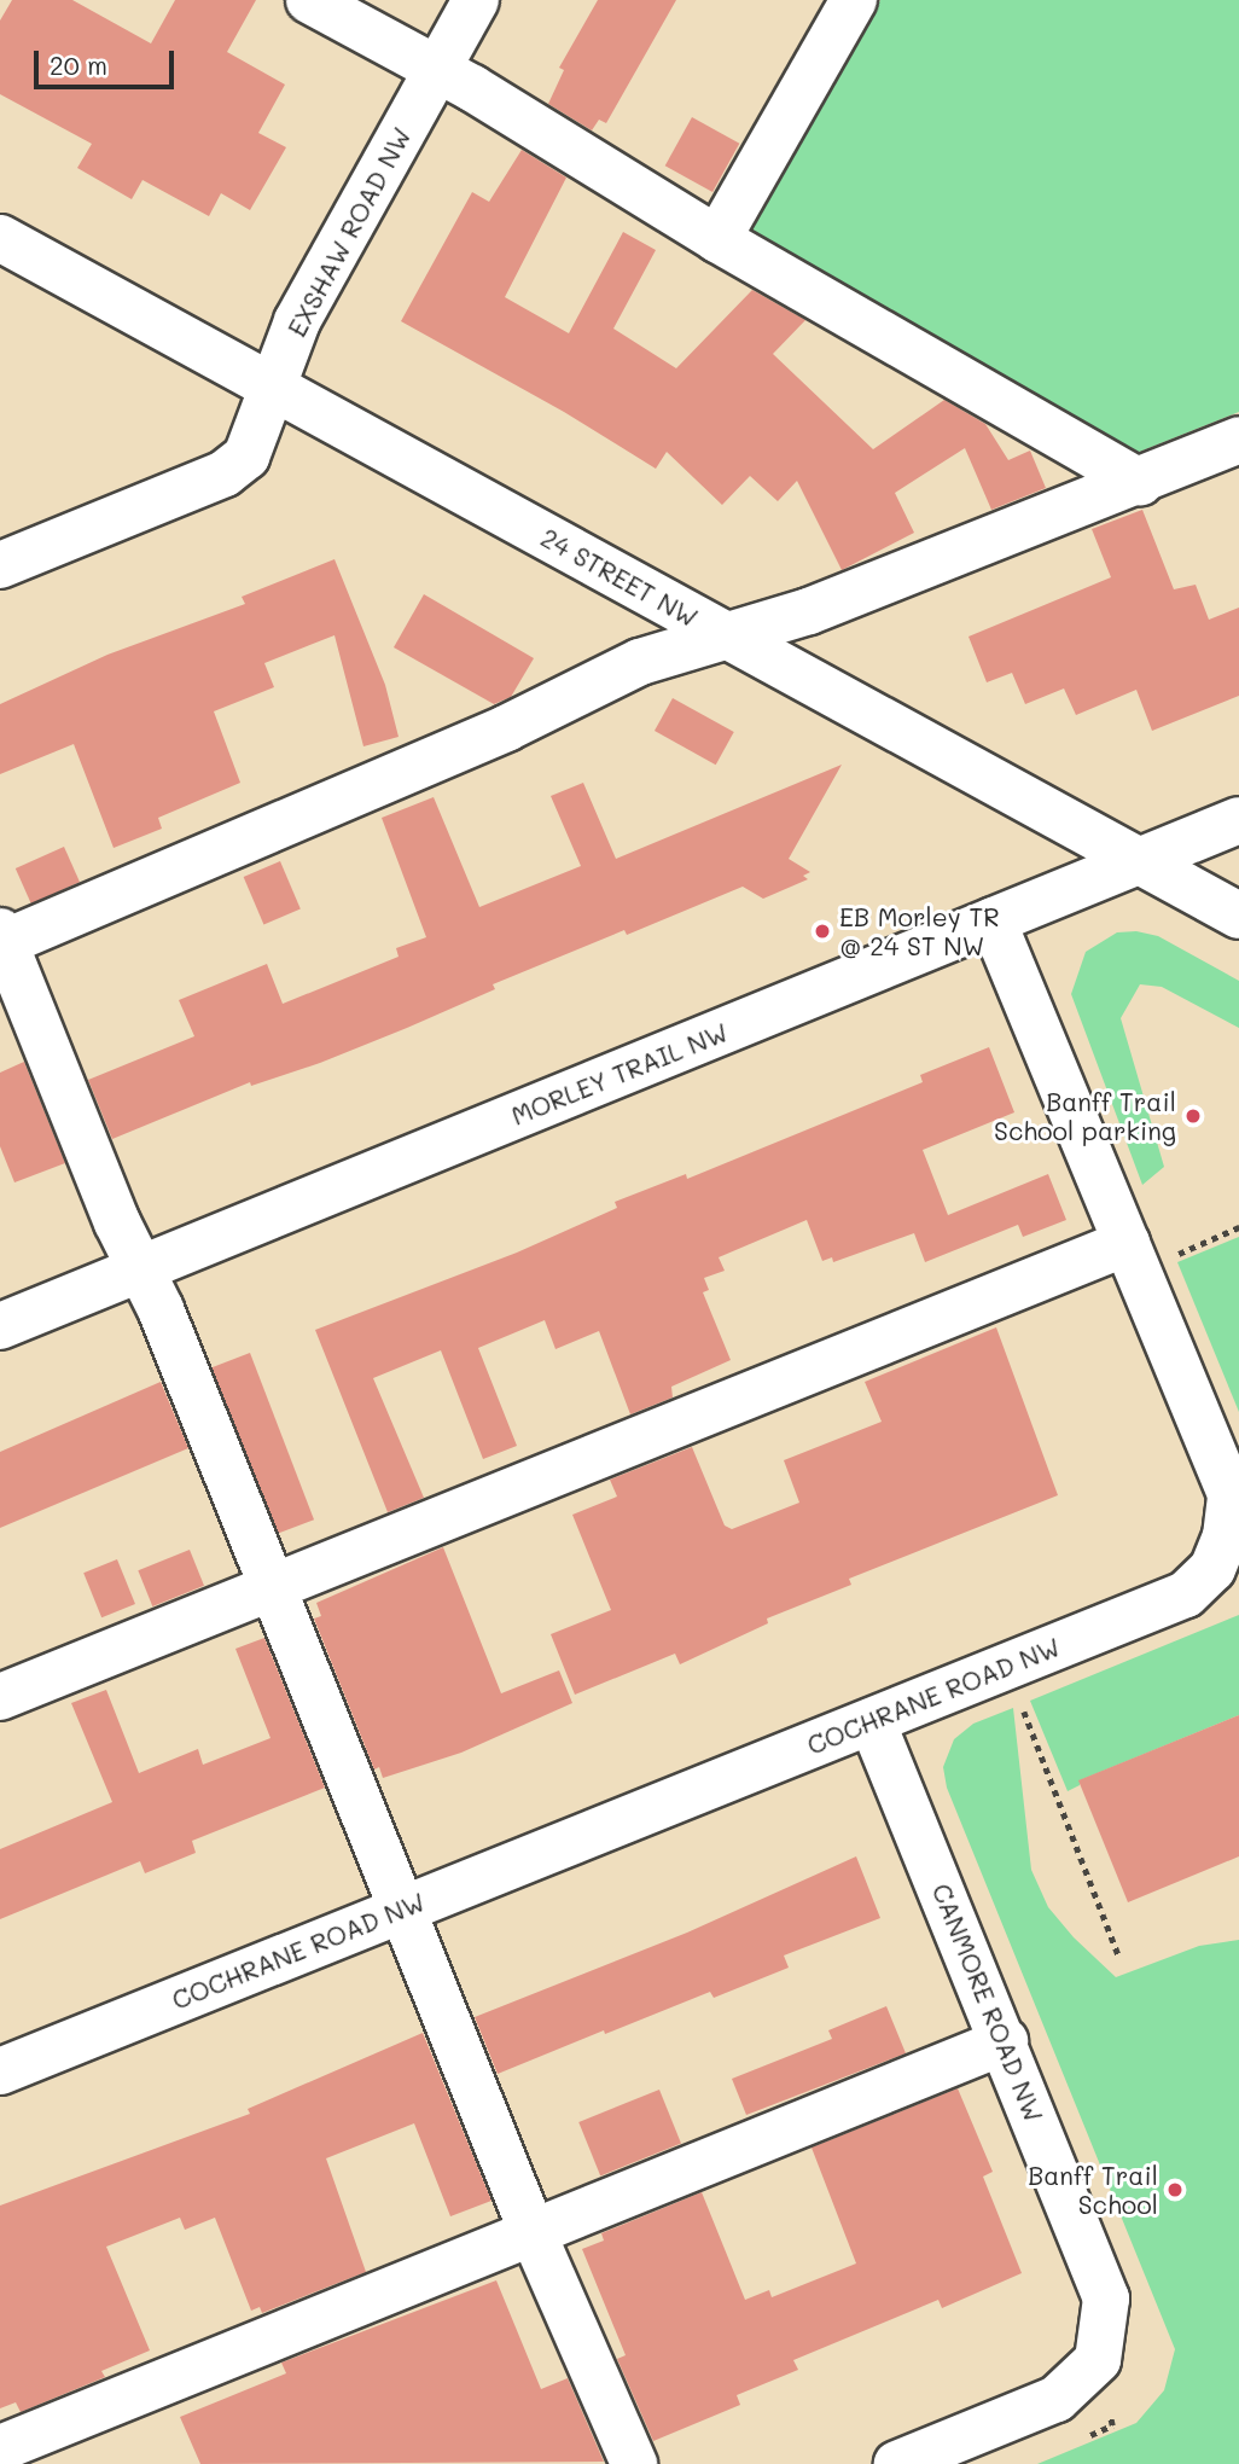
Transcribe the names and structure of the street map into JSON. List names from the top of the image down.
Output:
{
  "streets": {
    "street": [
      "EXSHAW ROAD NW",
      "24 STREET NW",
      "MORLEY TRAIL NW",
      "COCHRANE ROAD NW",
      "CANMORE ROAD NW"
    ]
  },
  "crossings": [
    ["EXSHAW ROAD NW", "24 STREET NW"],
    ["24 STREET NW", "MORLEY TRAIL NW"],
    ["MORLEY TRAIL NW", "COCHRANE ROAD NW"],
    ["COCHRANE ROAD NW", "CANMORE ROAD NW"]
  ],
  "places": ["EB Morley TR @ 24 ST NW", "Banff Trail School parking", "Banff Trail School"],
  "scale_bar": "20 m"
}
